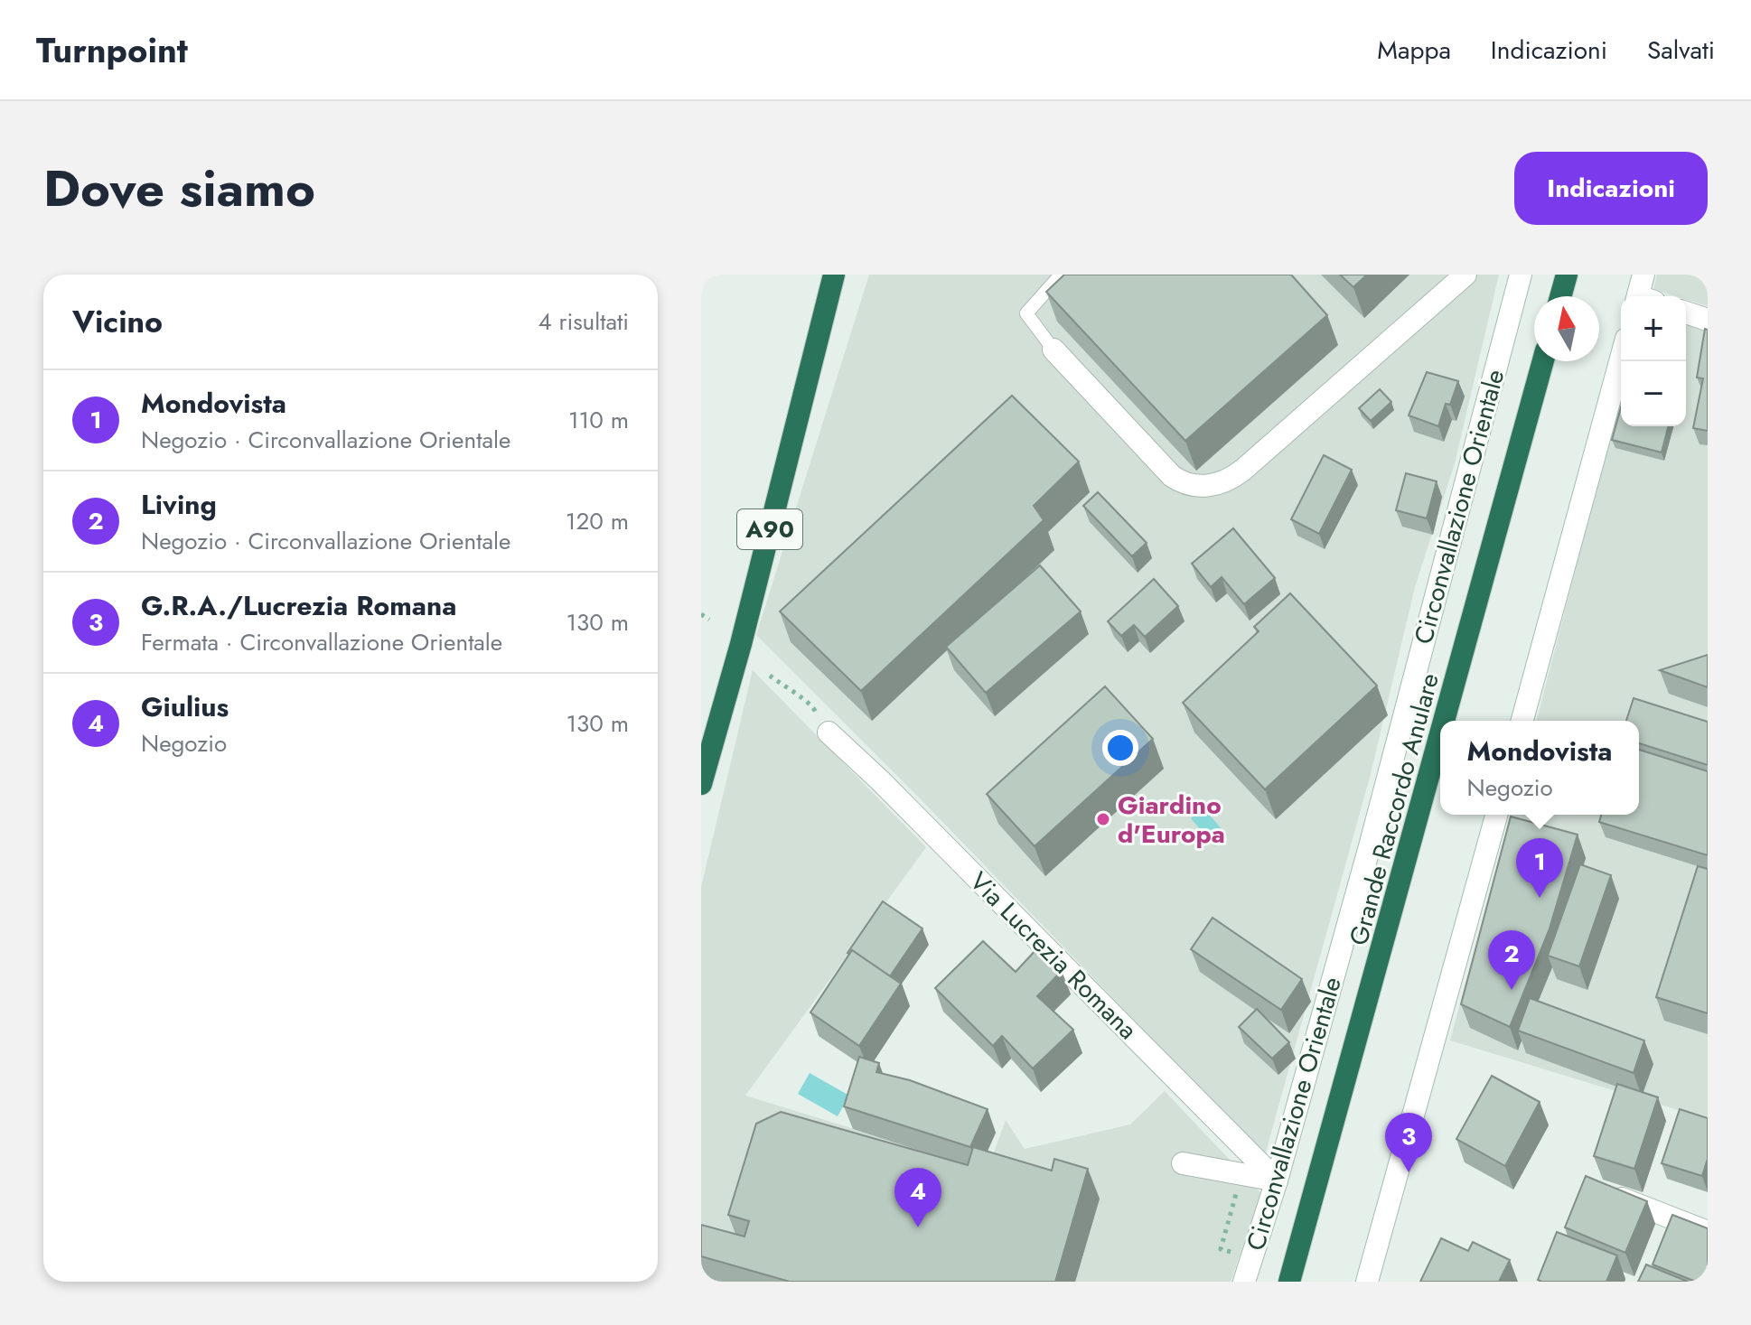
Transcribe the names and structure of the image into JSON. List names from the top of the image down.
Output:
{
  "streets": {
    "highway": ["A90", "Grande Raccordo Anulare"],
    "street": ["Circonvallazione Orientale", "Via Lucrezia Romana"]
  },
  "crossings": [
    ["Circonvallazione Orientale", "Via Lucrezia Romana"]
  ],
  "places": ["Giardino d'Europa"],
  "north": "top",
  "page": {
    "header": "Turnpoint",
    "nav": ["Mappa", "Indicazioni", "Salvati"],
    "title": "Dove siamo",
    "buttons": "Indicazioni",
    "heading": ["Vicino", "4 risultati"],
    "map_buttons": ["+", "−"],
    "list": [
      {
        "mark": "1",
        "name": "Mondovista",
        "note": "Negozio · Circonvallazione Orientale",
        "value": "110 m"
      },
      {
        "mark": "2",
        "name": "Living",
        "note": "Negozio · Circonvallazione Orientale",
        "value": "120 m"
      },
      {
        "mark": "3",
        "name": "G.R.A./Lucrezia Romana",
        "note": "Fermata · Circonvallazione Orientale",
        "value": "130 m"
      },
      {
        "mark": "4",
        "name": "Giulius",
        "note": "Negozio",
        "value": "130 m"
      }
    ],
    "popup": ["Mondovista", "Negozio"],
    "pins": [
      "1",
      "2",
      "3",
      "4"
    ]
  }
}
